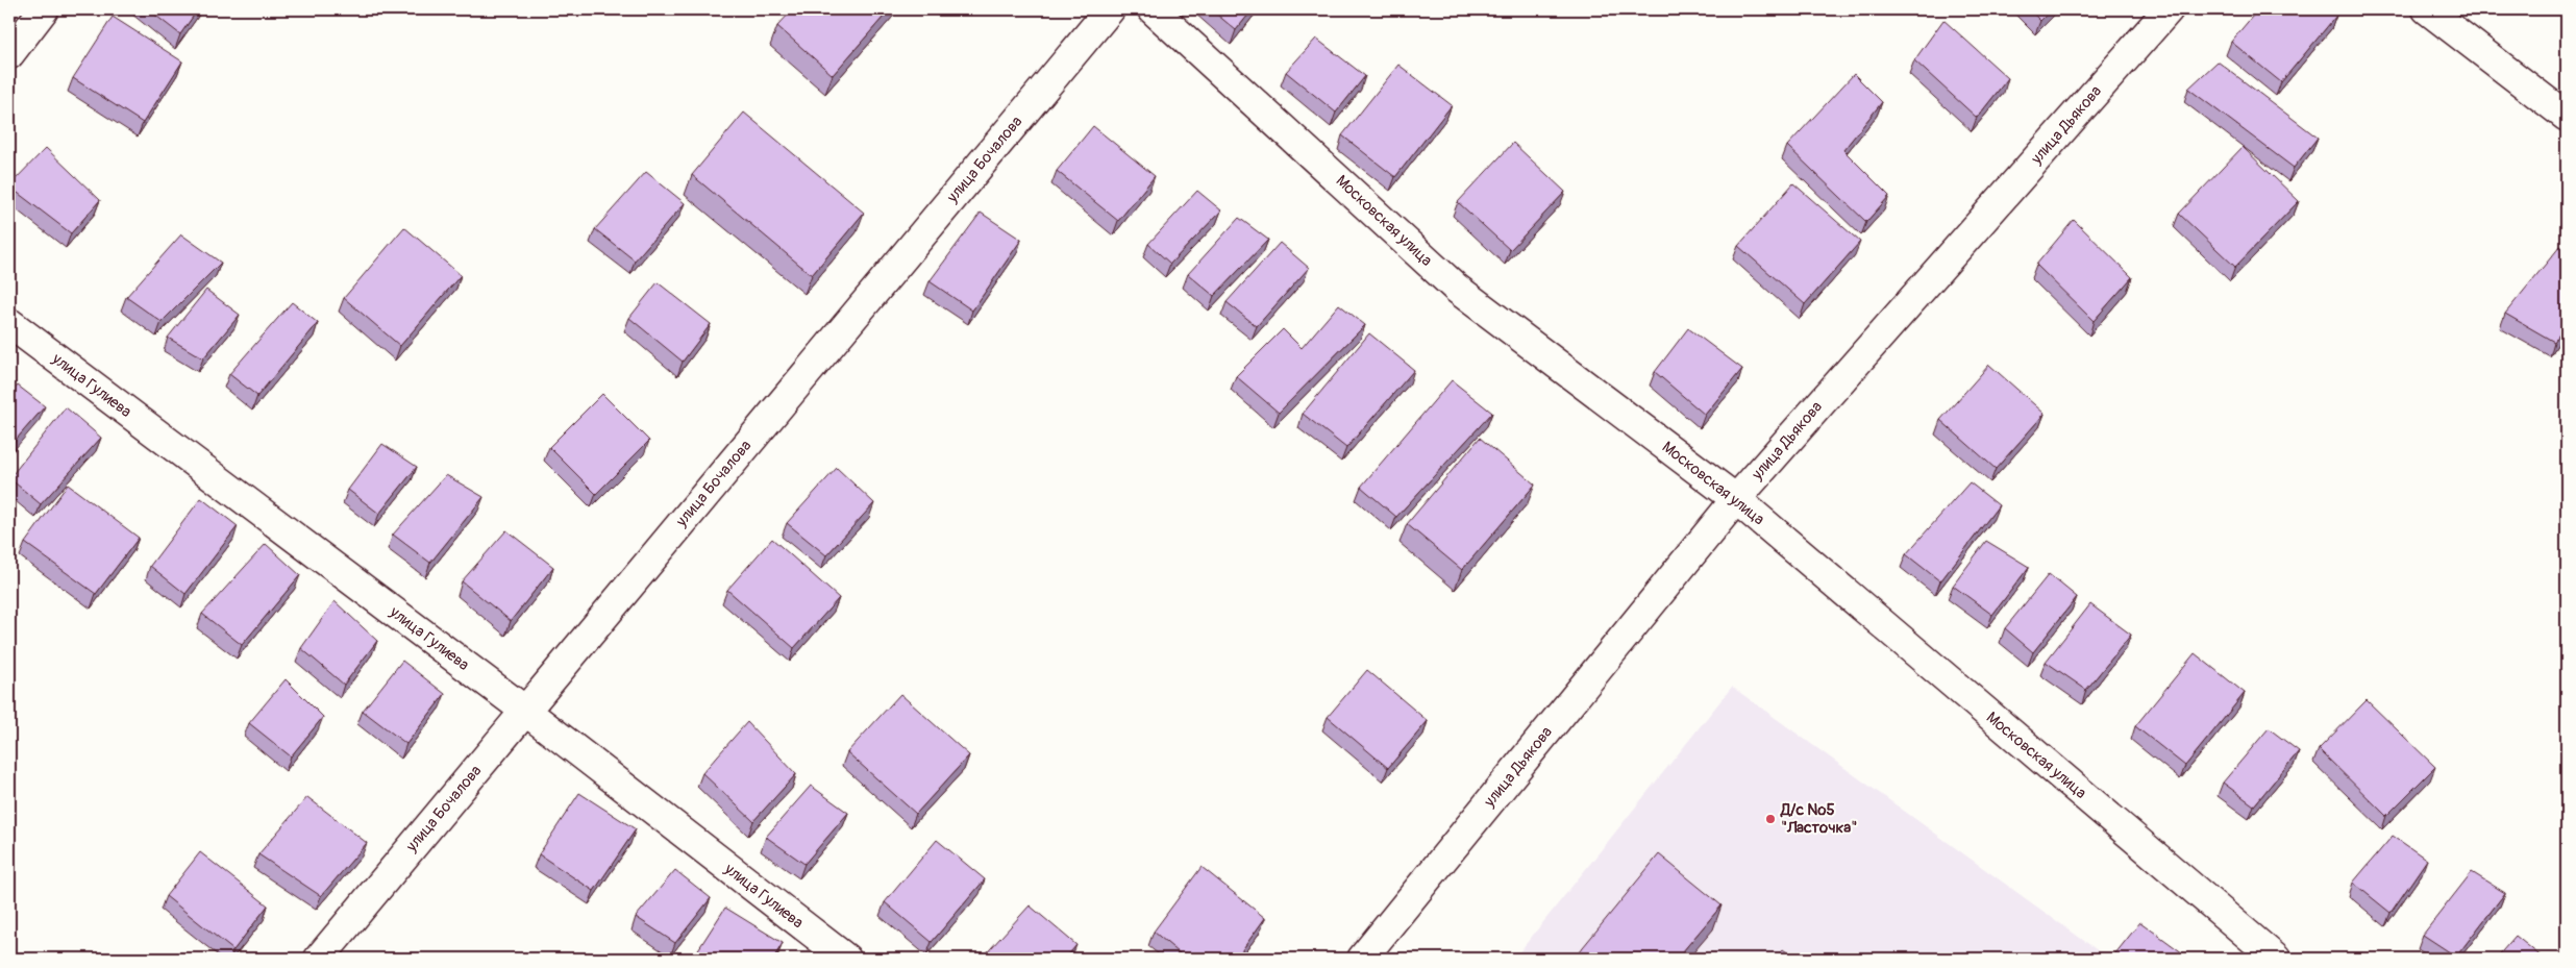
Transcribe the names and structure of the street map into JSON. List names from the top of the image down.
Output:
{
  "streets": {
    "street": [
      "улица Дьякова",
      "улица Бочалова",
      "Московская улица",
      "улица Гулиева"
    ]
  },
  "crossings": [
    ["улица Дьякова", "Московская улица"],
    ["улица Бочалова", "улица Гулиева"]
  ],
  "places": ["Д/с №5 \"Ласточка\""]
}
